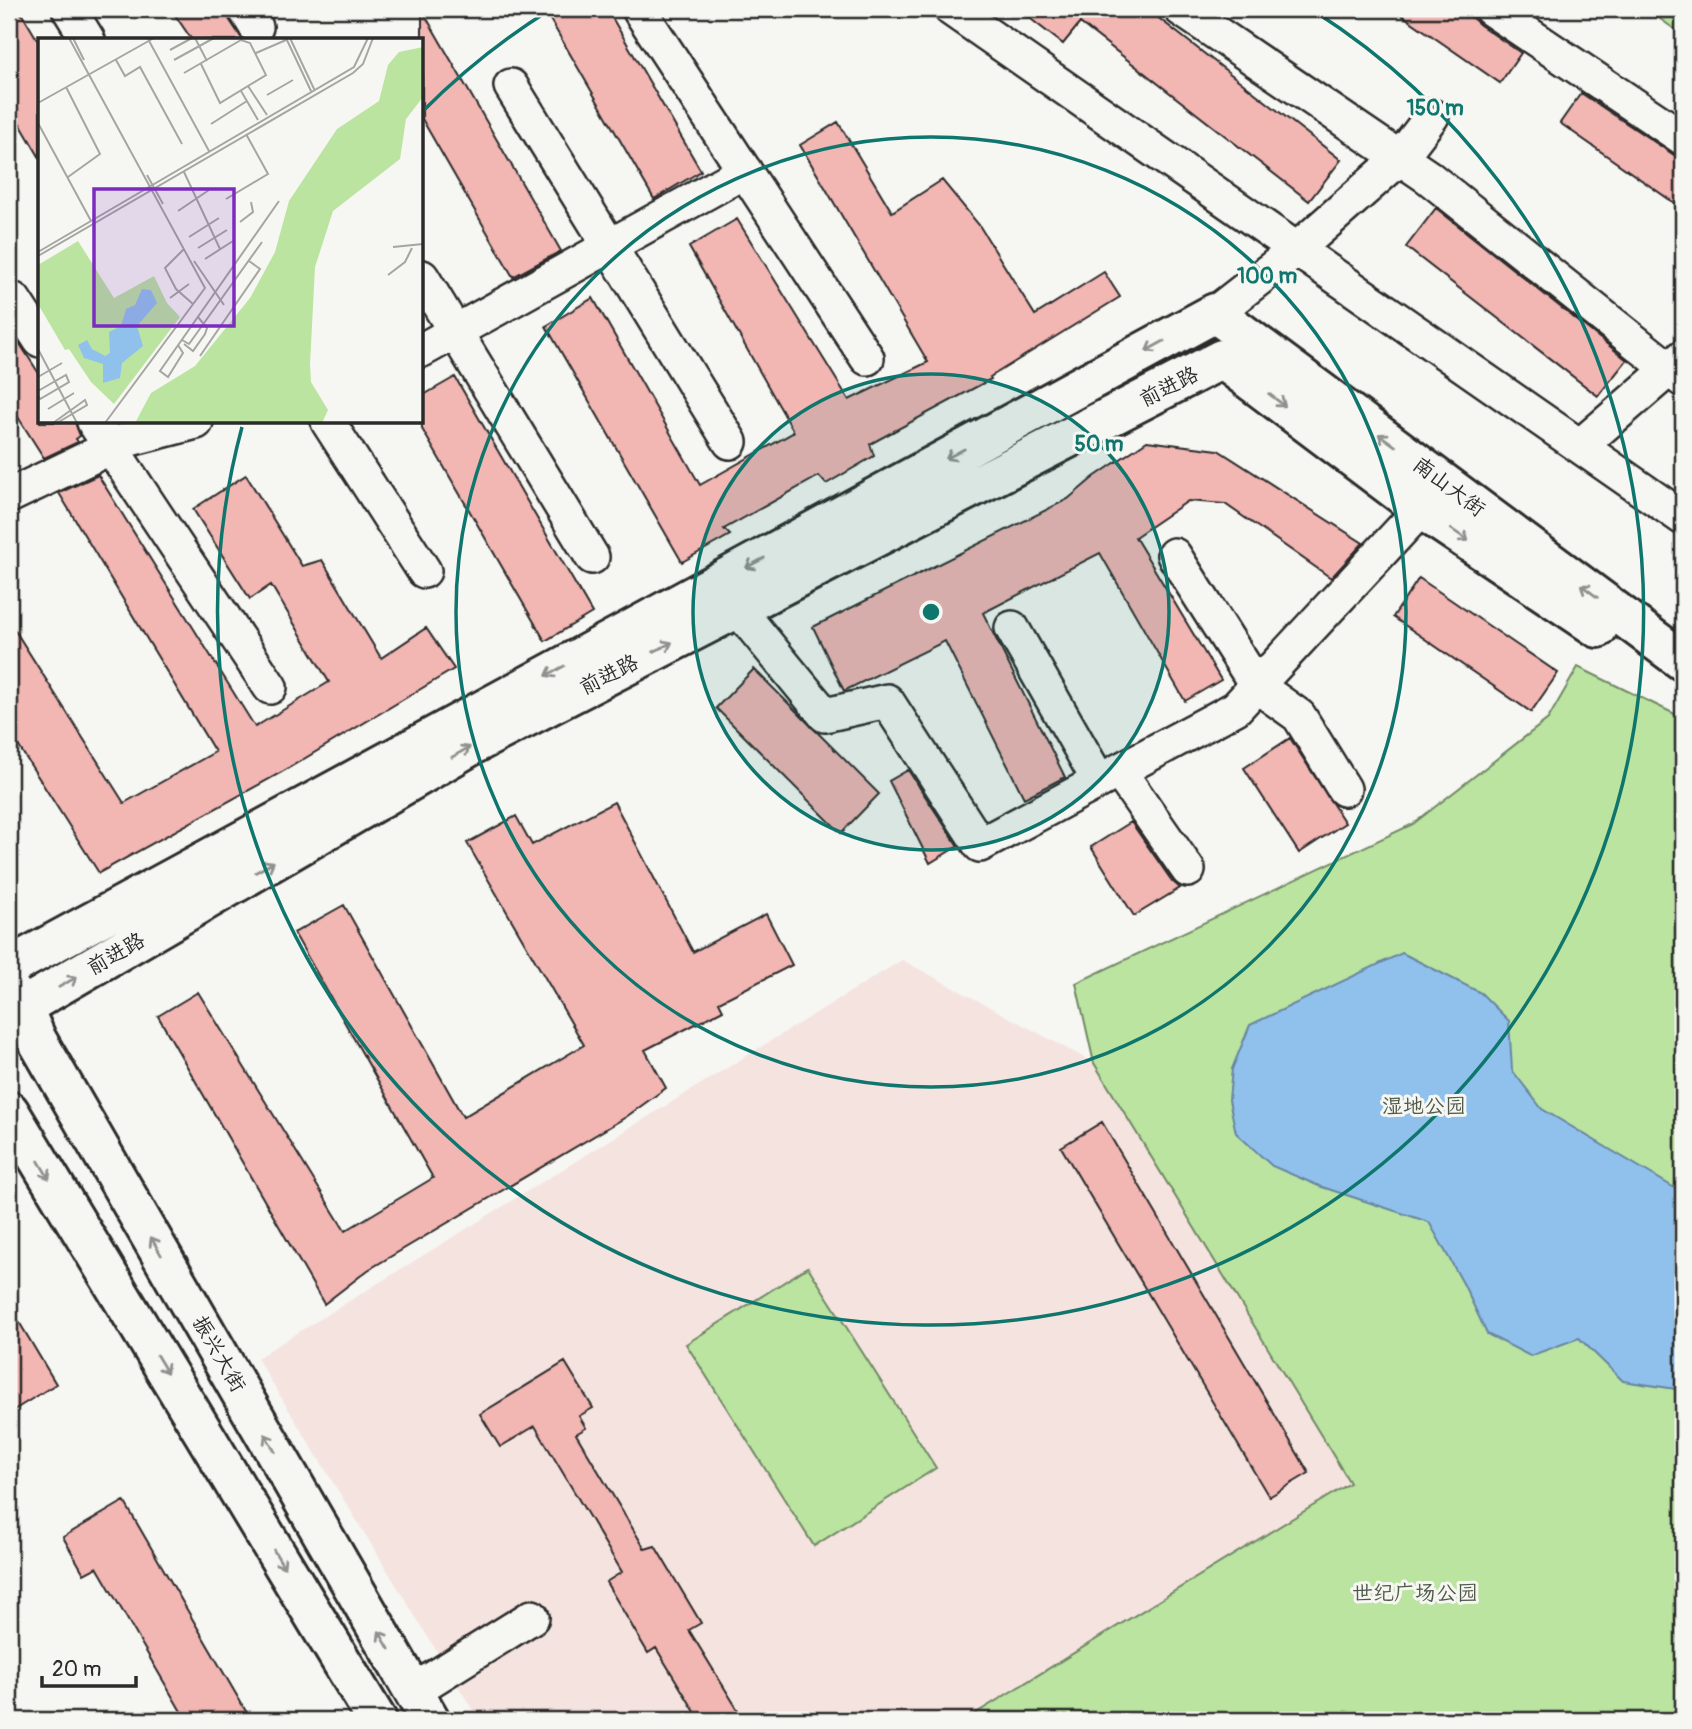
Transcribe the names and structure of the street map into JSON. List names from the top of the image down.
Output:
{
  "streets": {
    "street": ["前进路", "南山大街", "振兴大街"]
  },
  "crossings": [
    ["前进路", "南山大街"],
    ["前进路", "振兴大街"]
  ],
  "parks": ["湿地公园", "世纪广场公园"],
  "scale_bar": "20 m",
  "rings": ["150 m", "100 m", "50 m"]
}
